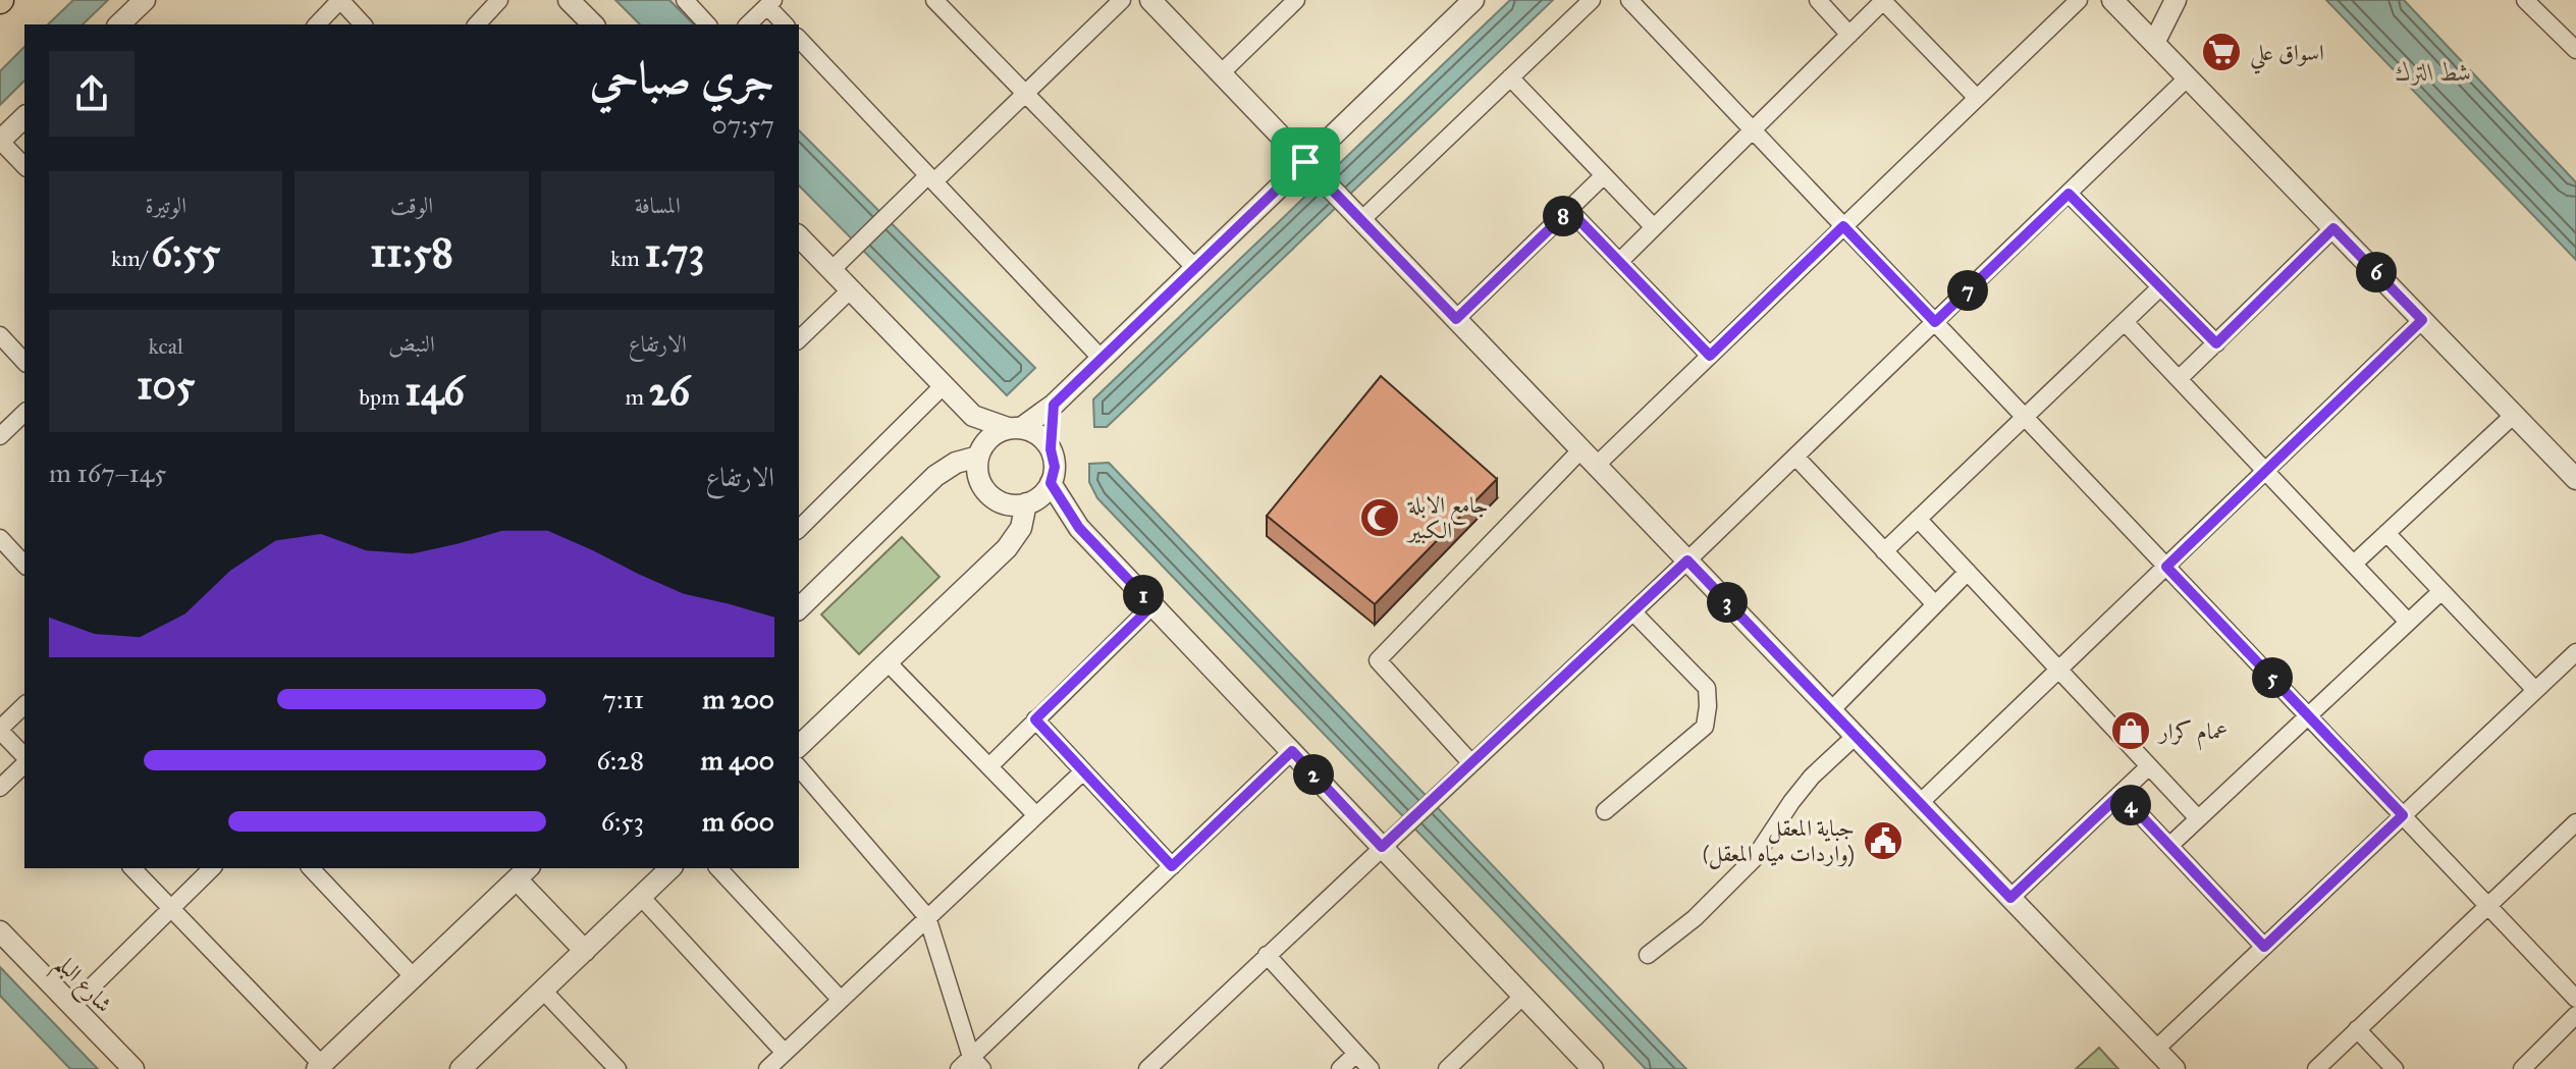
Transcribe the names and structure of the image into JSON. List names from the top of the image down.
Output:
{
  "streets": {
    "street": ["شارع البلم"]
  },
  "water": ["شط الترك"],
  "places": {
    "supermarket": ["اسواق علي"],
    "mosque": ["جامع الابلة الكبير"],
    "shop": ["عمام كرار"],
    "public building": ["جباية المعقل (واردات مياه المعقل)"]
  },
  "page": {
    "heading": ["جري صباحي", "07:57"],
    "stats": [
      ["المسافة", "1.73 km"],
      ["الوقت", "11:58"],
      ["الوتيرة", "6:55 /km"],
      ["الارتفاع", "26 m"],
      ["النبض", "146 bpm"],
      ["kcal", "105"]
    ],
    "pins": [
      "8",
      "6",
      "7",
      "1",
      "3",
      "5",
      "2",
      "4"
    ],
    "chart": ["الارتفاع", "145–167 m"],
    "list": [
      {
        "name": "200 m",
        "note": "7:11"
      },
      {
        "name": "400 m",
        "note": "6:28"
      },
      {
        "name": "600 m",
        "note": "6:53"
      }
    ]
  }
}
